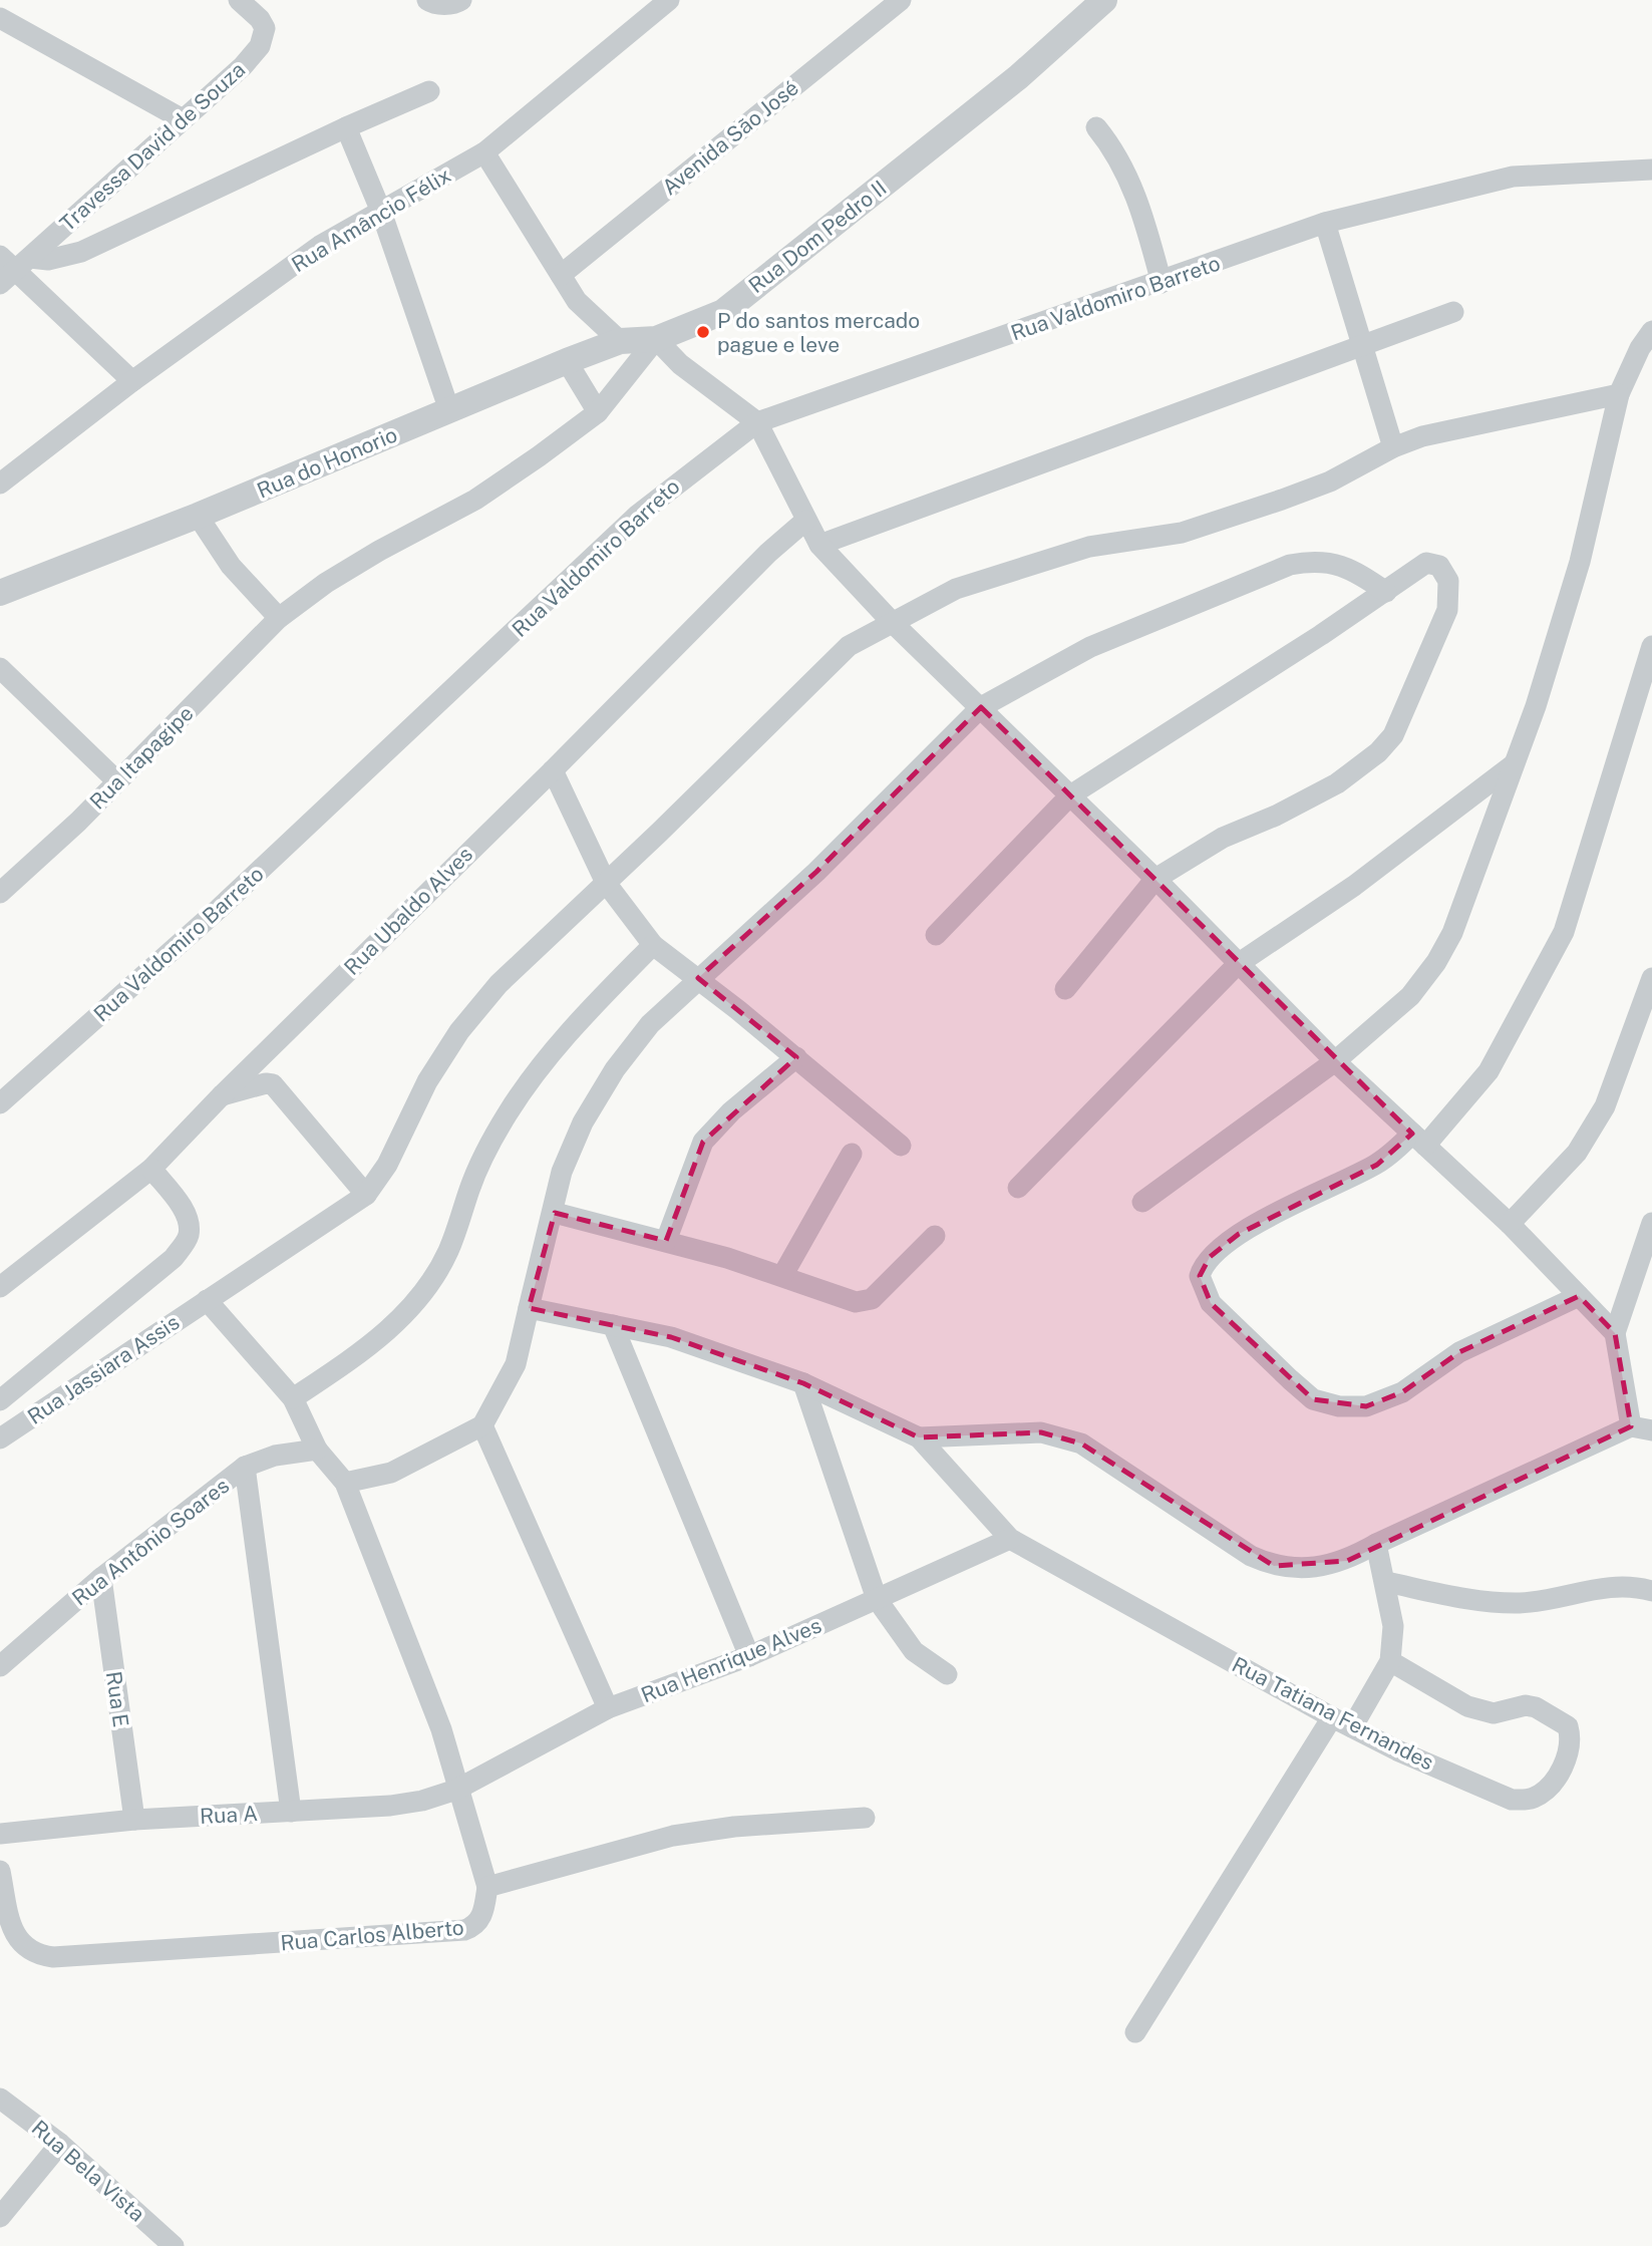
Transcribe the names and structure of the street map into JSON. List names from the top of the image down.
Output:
{
  "streets": {
    "street": [
      "Avenida São José",
      "Travessa David de Souza",
      "Rua Amâncio Félix",
      "Rua Dom Pedro II",
      "Rua Valdomiro Barreto",
      "Rua do Honorio",
      "Rua Itapagipe",
      "Rua Ubaldo Alves",
      "Rua Jassiara Assis",
      "Rua Antônio Soares",
      "Rua Henrique Alves",
      "Rua E",
      "Rua Tatiana Fernandes",
      "Rua A",
      "Rua Carlos Alberto",
      "Rua Bela Vista"
    ]
  },
  "crossings": [
    ["Rua Dom Pedro II", "Rua do Honorio"],
    ["Rua Dom Pedro II", "Rua Itapagipe"],
    ["Rua Antônio Soares", "Rua E"],
    ["Rua Henrique Alves", "Rua Tatiana Fernandes"],
    ["Rua Henrique Alves", "Rua A"],
    ["Rua E", "Rua A"]
  ],
  "places": ["P do santos mercado pague e leve"]
}
